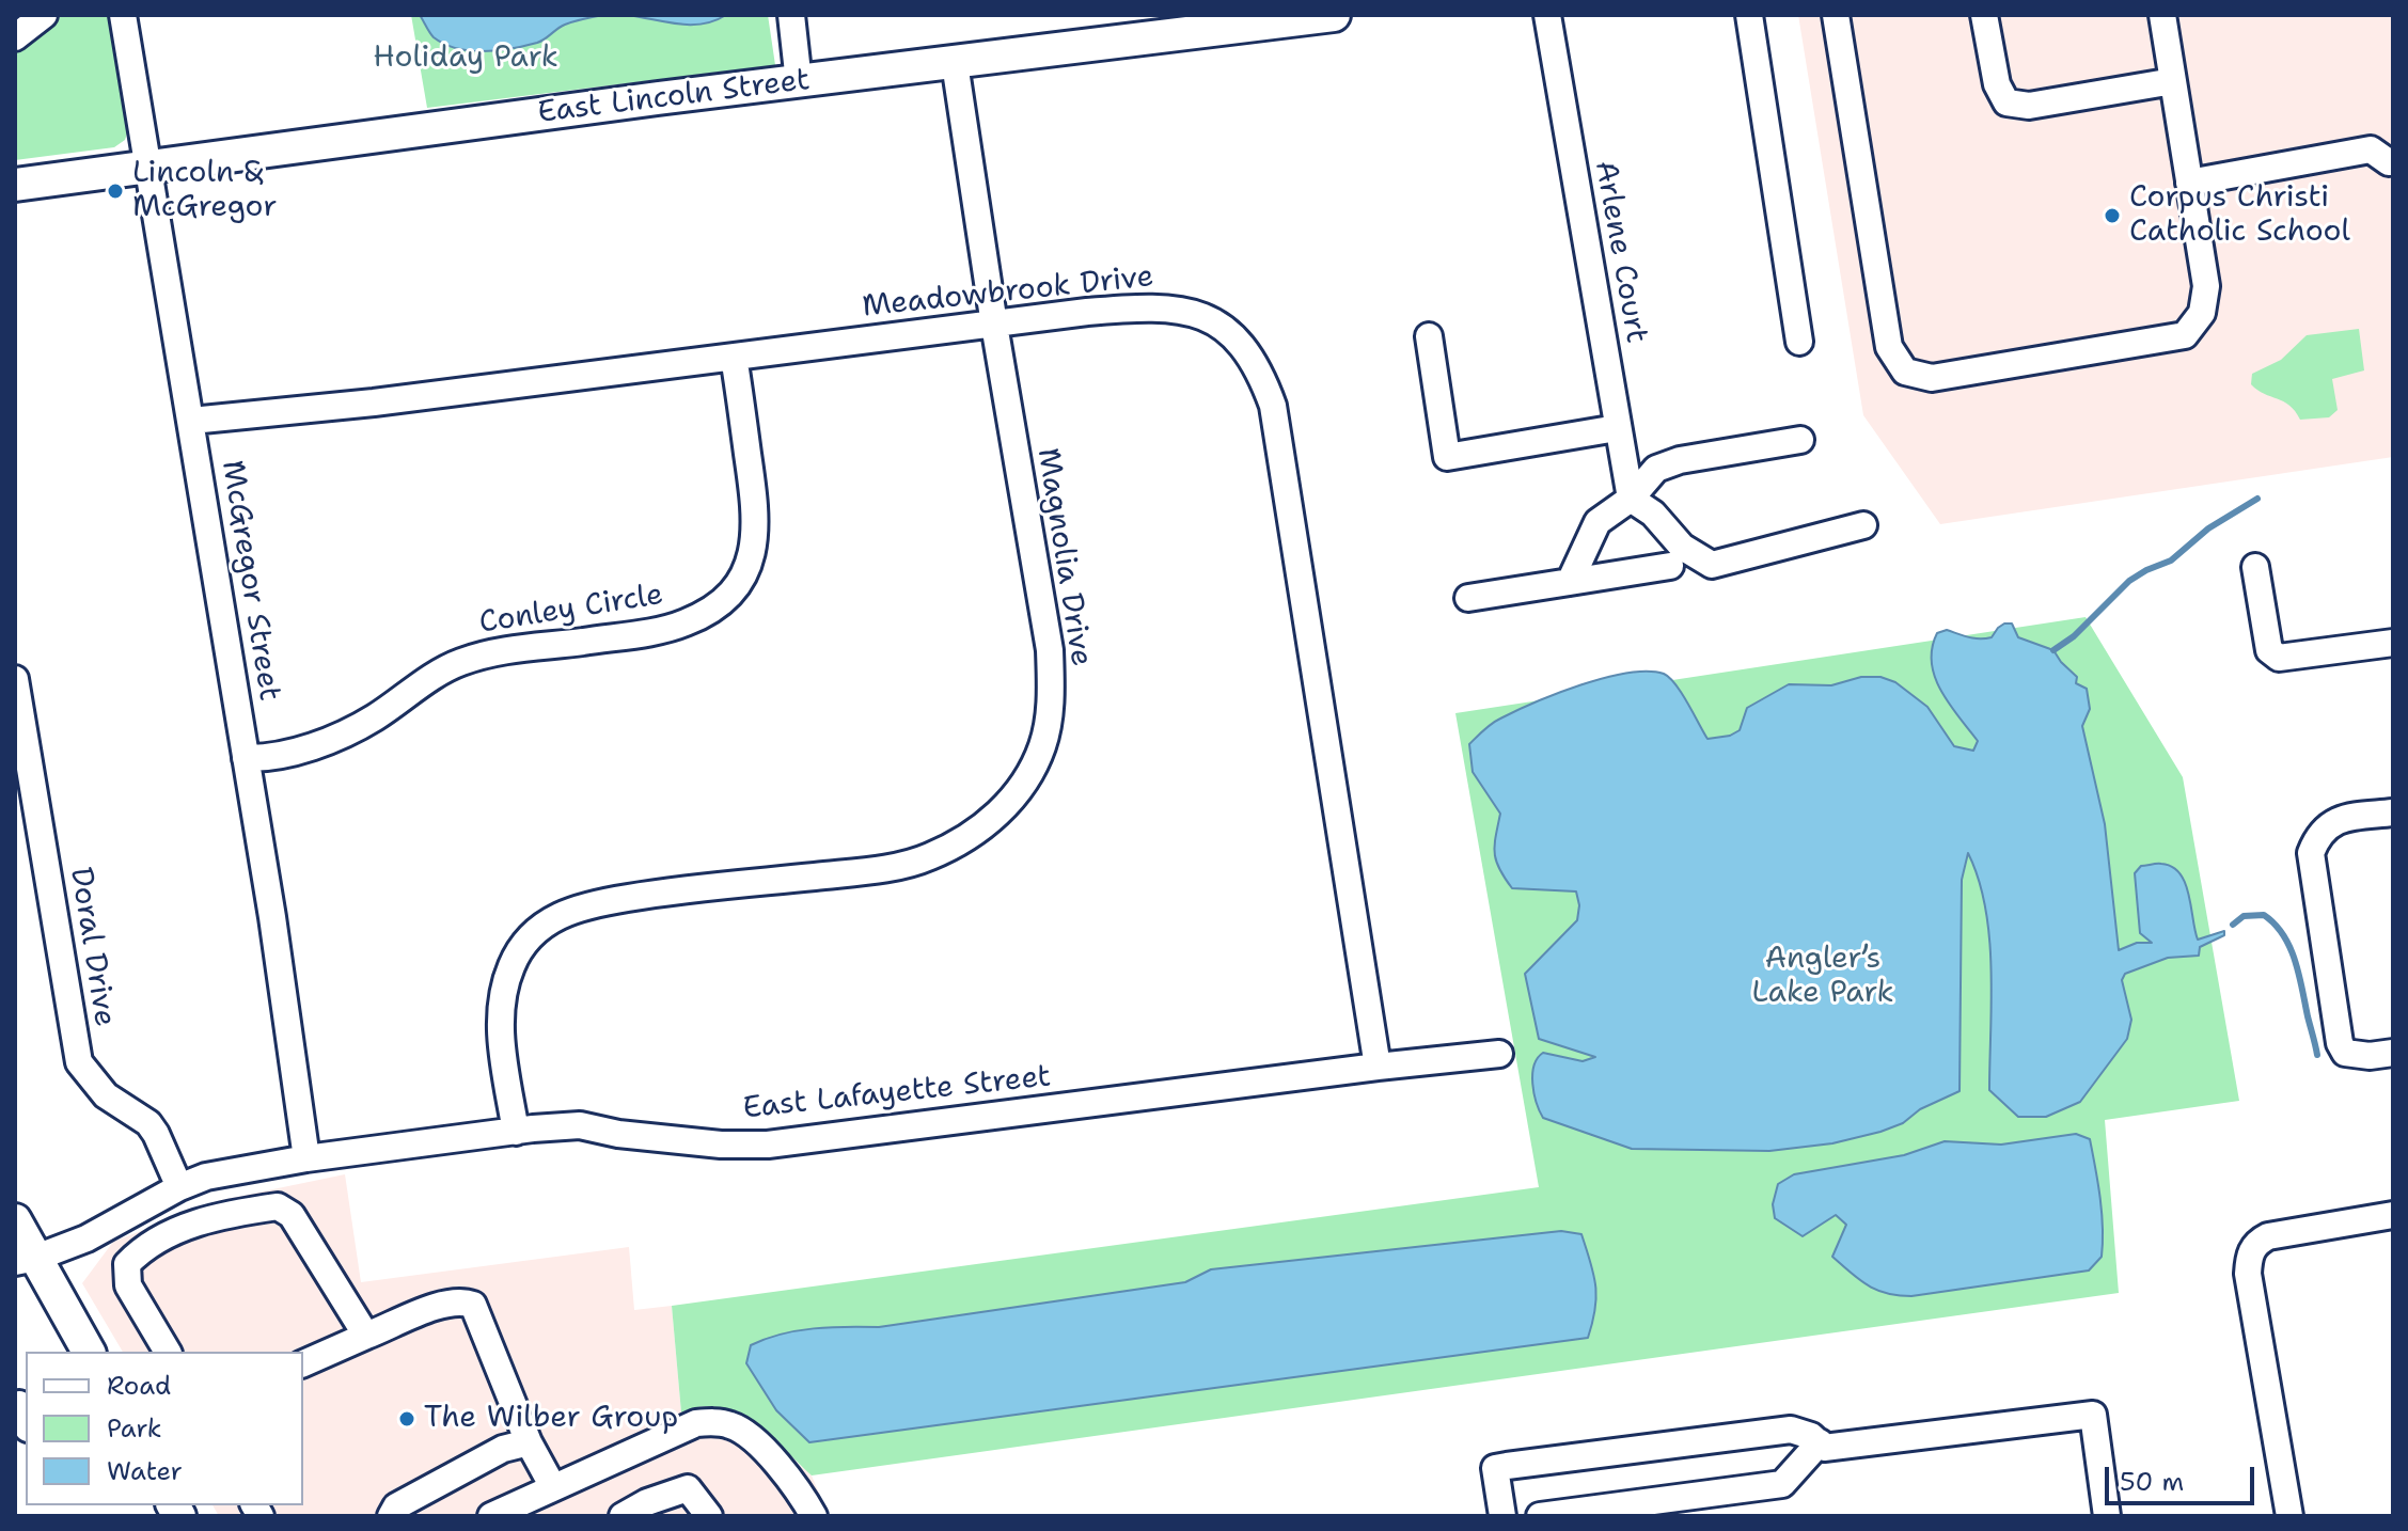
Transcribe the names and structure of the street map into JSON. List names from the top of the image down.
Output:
{
  "streets": {
    "main road": ["East Lincoln Street"],
    "street": [
      "Arlene Court",
      "Meadowbrook Drive",
      "Magnolia Drive",
      "McGregor Street",
      "Conley Circle",
      "Doral Drive",
      "East Lafayette Street"
    ]
  },
  "crossings": [
    ["East Lincoln Street", "Magnolia Drive"],
    ["East Lincoln Street", "McGregor Street"],
    ["Meadowbrook Drive", "Magnolia Drive"],
    ["Meadowbrook Drive", "McGregor Street"],
    ["Meadowbrook Drive", "Conley Circle"],
    ["Meadowbrook Drive", "East Lafayette Street"],
    ["Magnolia Drive", "East Lafayette Street"],
    ["McGregor Street", "Conley Circle"],
    ["McGregor Street", "East Lafayette Street"],
    ["Doral Drive", "East Lafayette Street"]
  ],
  "parks": ["Holiday Park", "Angler’s Lake Park"],
  "places": ["Lincoln & McGregor", "Corpus Christi Catholic School", "The Wilber Group"],
  "legend": ["Road", "Park", "Water"],
  "scale_bar": "50 m"
}
